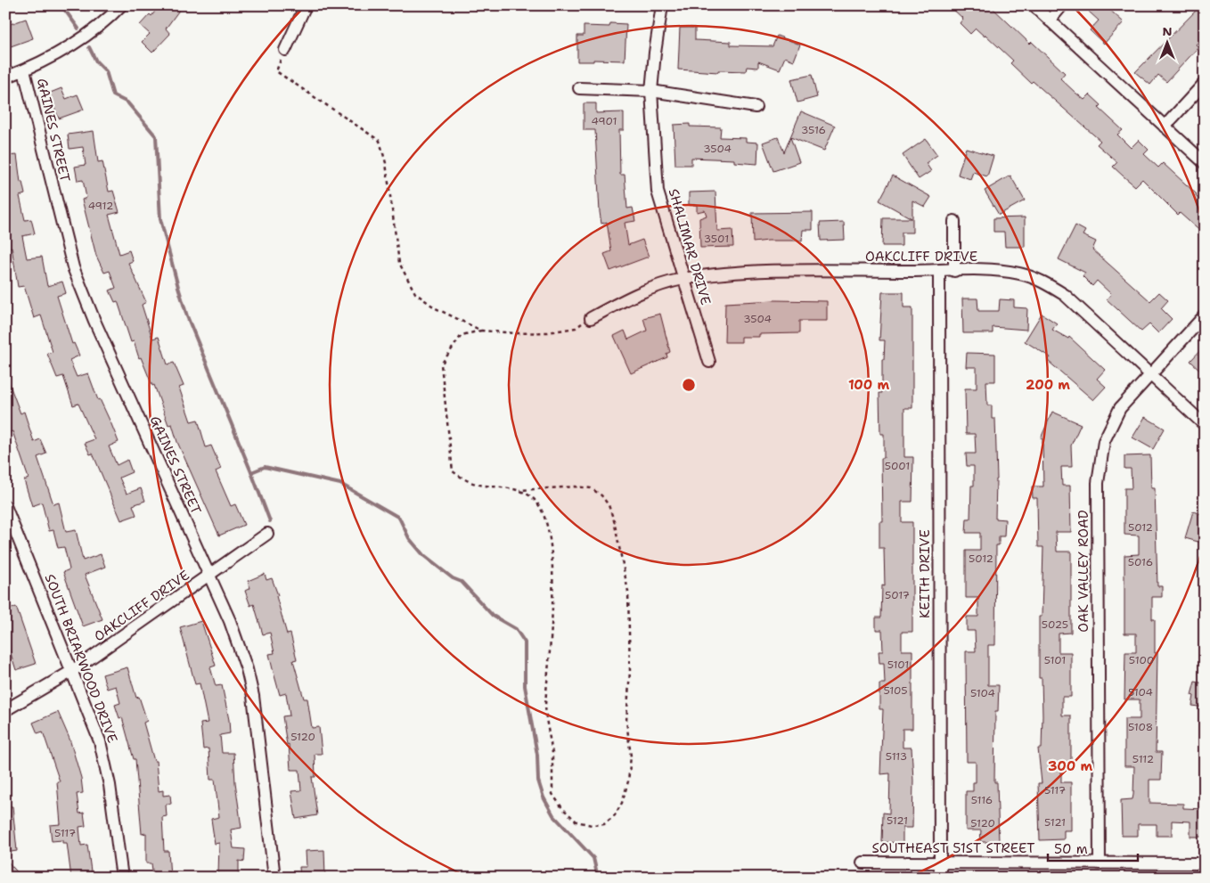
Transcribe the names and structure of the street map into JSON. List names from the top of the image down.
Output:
{
  "streets": {
    "street": [
      "GAINES STREET",
      "SHALIMAR DRIVE",
      "OAKCLIFF DRIVE",
      "OAK VALLEY ROAD",
      "KEITH DRIVE",
      "SOUTH BRIARWOOD DRIVE",
      "SOUTHEAST 51ST STREET"
    ]
  },
  "crossings": [
    ["GAINES STREET", "OAKCLIFF DRIVE"],
    ["SHALIMAR DRIVE", "OAKCLIFF DRIVE"],
    ["OAKCLIFF DRIVE", "OAK VALLEY ROAD"],
    ["OAKCLIFF DRIVE", "KEITH DRIVE"],
    ["OAKCLIFF DRIVE", "SOUTH BRIARWOOD DRIVE"],
    ["OAK VALLEY ROAD", "SOUTHEAST 51ST STREET"],
    ["KEITH DRIVE", "SOUTHEAST 51ST STREET"]
  ],
  "house_numbers": [
    "4901",
    "3516",
    "3504",
    "4912",
    "3501",
    "3504",
    "5001",
    "5012",
    "5012",
    "5016",
    "5017",
    "5025",
    "5101",
    "5100",
    "5101",
    "5105",
    "5104",
    "5104",
    "5108",
    "5120",
    "5113",
    "5112",
    "5117",
    "5116",
    "5121",
    "5121",
    "5120",
    "5117"
  ],
  "scale_bar": "50 m",
  "north": "top",
  "rings": ["100 m", "200 m", "300 m"]
}
